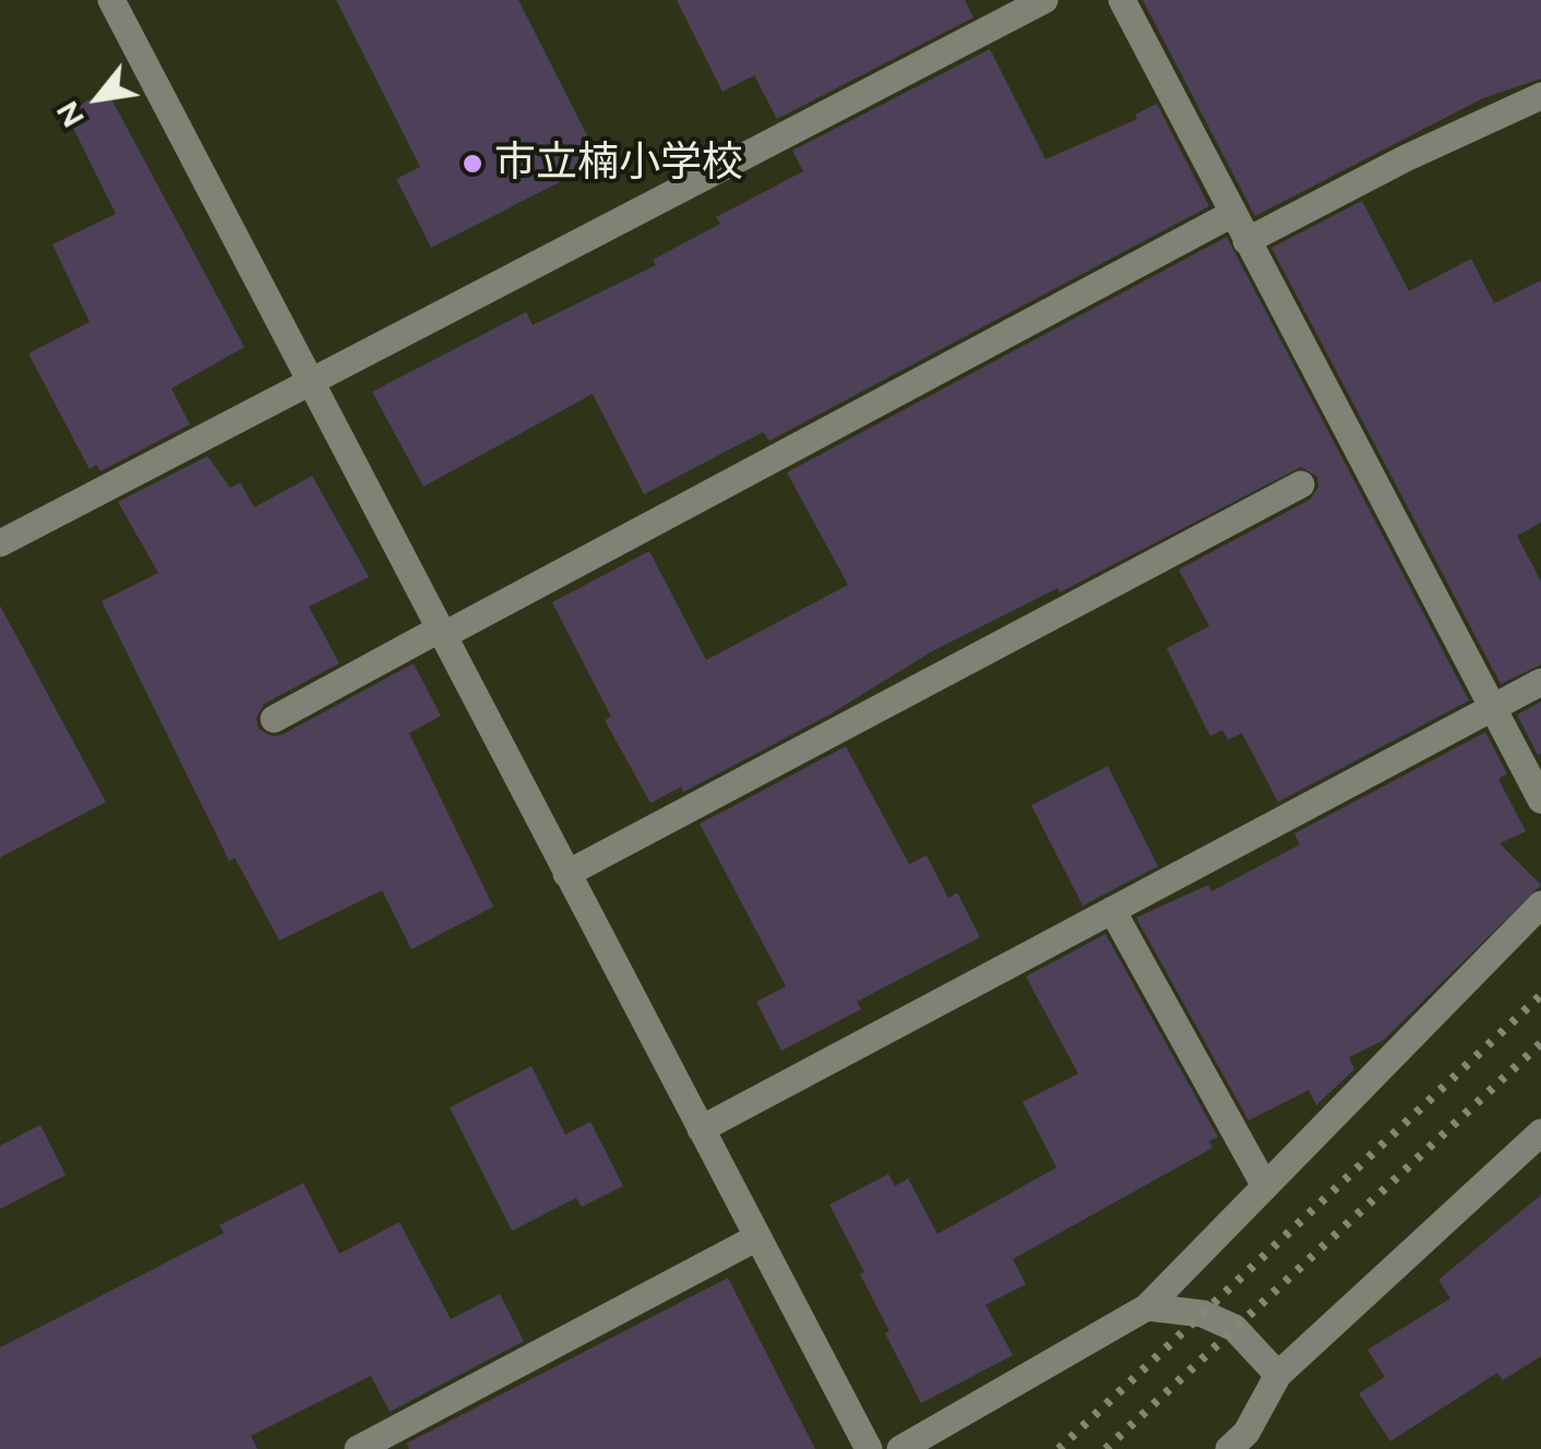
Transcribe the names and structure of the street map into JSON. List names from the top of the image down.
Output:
{
  "places": ["市立楠小学校"],
  "north": "bottom left"
}
